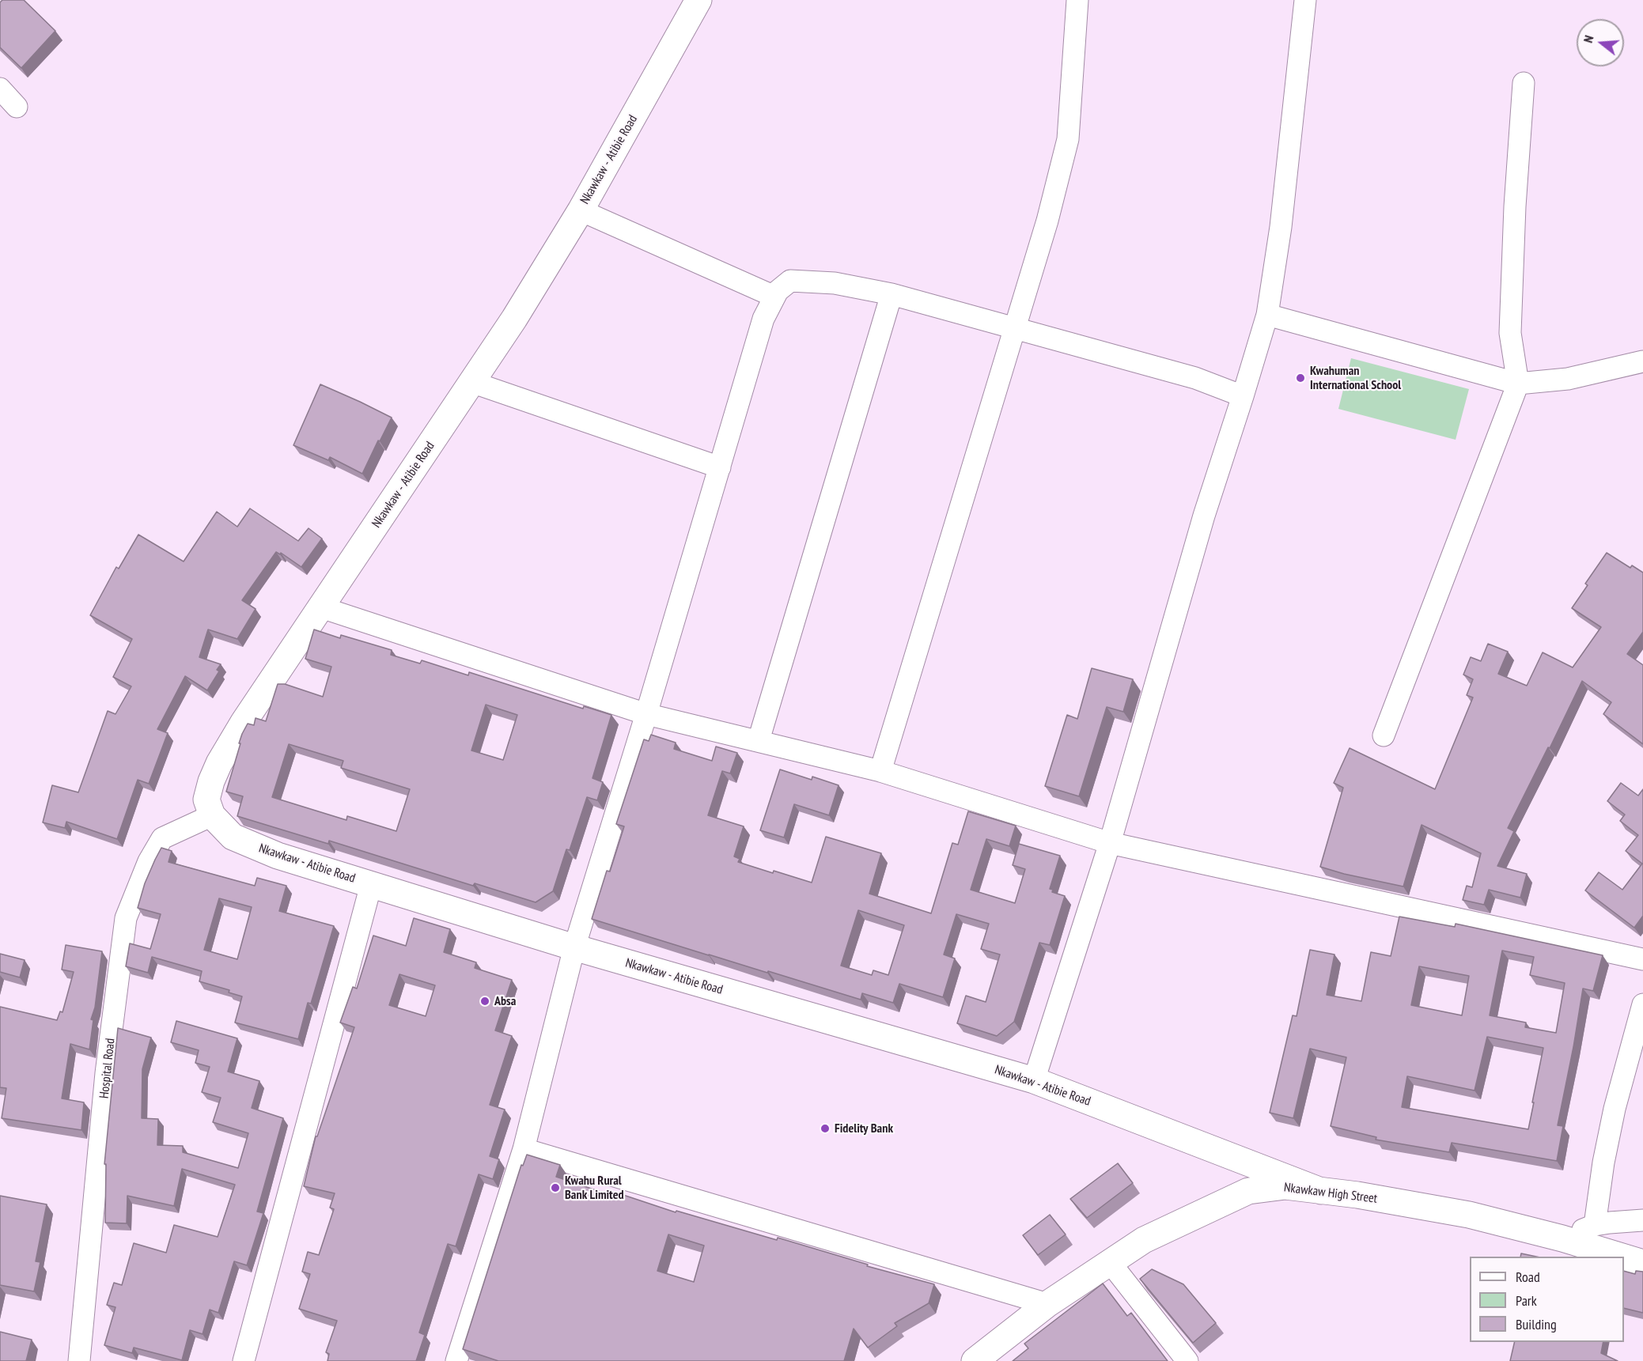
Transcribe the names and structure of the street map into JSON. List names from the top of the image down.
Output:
{
  "streets": {
    "main road": ["Nkawkaw - Atibie Road", "Nkawkaw High Street"],
    "street": ["Hospital Road"]
  },
  "crossings": [
    ["Nkawkaw - Atibie Road", "Hospital Road"],
    ["Nkawkaw - Atibie Road", "Nkawkaw High Street"]
  ],
  "places": [
    "Kwahuman International School",
    "Absa",
    "Fidelity Bank",
    "Kwahu Rural Bank Limited"
  ],
  "legend": ["Road", "Park", "Building"],
  "north": "left"
}
